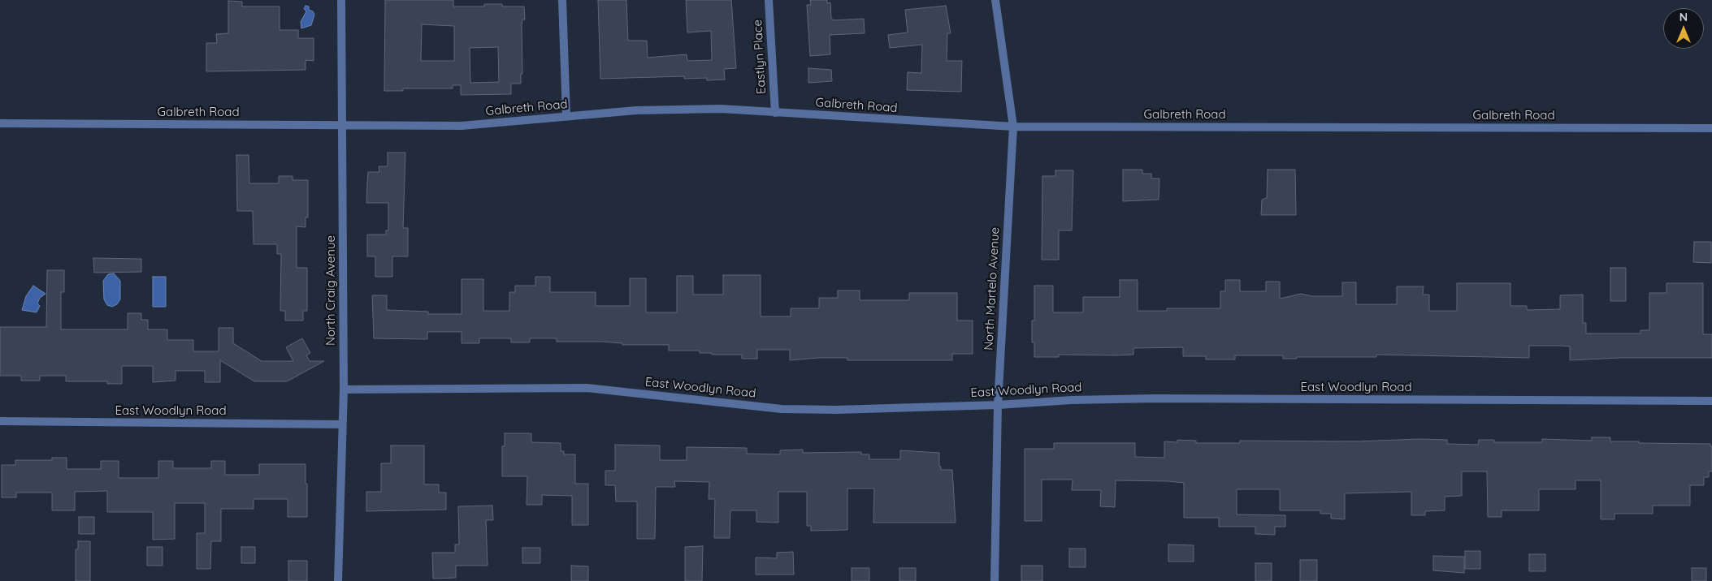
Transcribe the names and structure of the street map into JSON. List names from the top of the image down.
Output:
{
  "streets": {
    "street": [
      "Eastlyn Place",
      "Galbreth Road",
      "North Martelo Avenue",
      "North Craig Avenue",
      "East Woodlyn Road"
    ]
  },
  "crossings": [
    ["Eastlyn Place", "Galbreth Road"],
    ["Galbreth Road", "North Martelo Avenue"],
    ["Galbreth Road", "North Craig Avenue"],
    ["North Martelo Avenue", "East Woodlyn Road"],
    ["North Craig Avenue", "East Woodlyn Road"]
  ],
  "north": "top"
}
